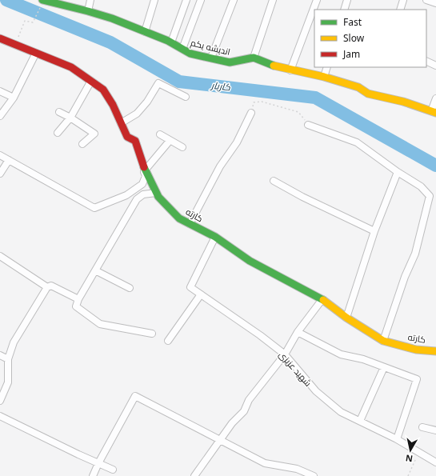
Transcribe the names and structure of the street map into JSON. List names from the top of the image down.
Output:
{
  "streets": {
    "street": ["اندیشه یکم", "کارته", "شهید عزیزی"]
  },
  "crossings": [
    ["کارته", "شهید عزیزی"]
  ],
  "water": ["کاربار"],
  "legend": ["Fast", "Slow", "Jam"],
  "north": "bottom"
}
